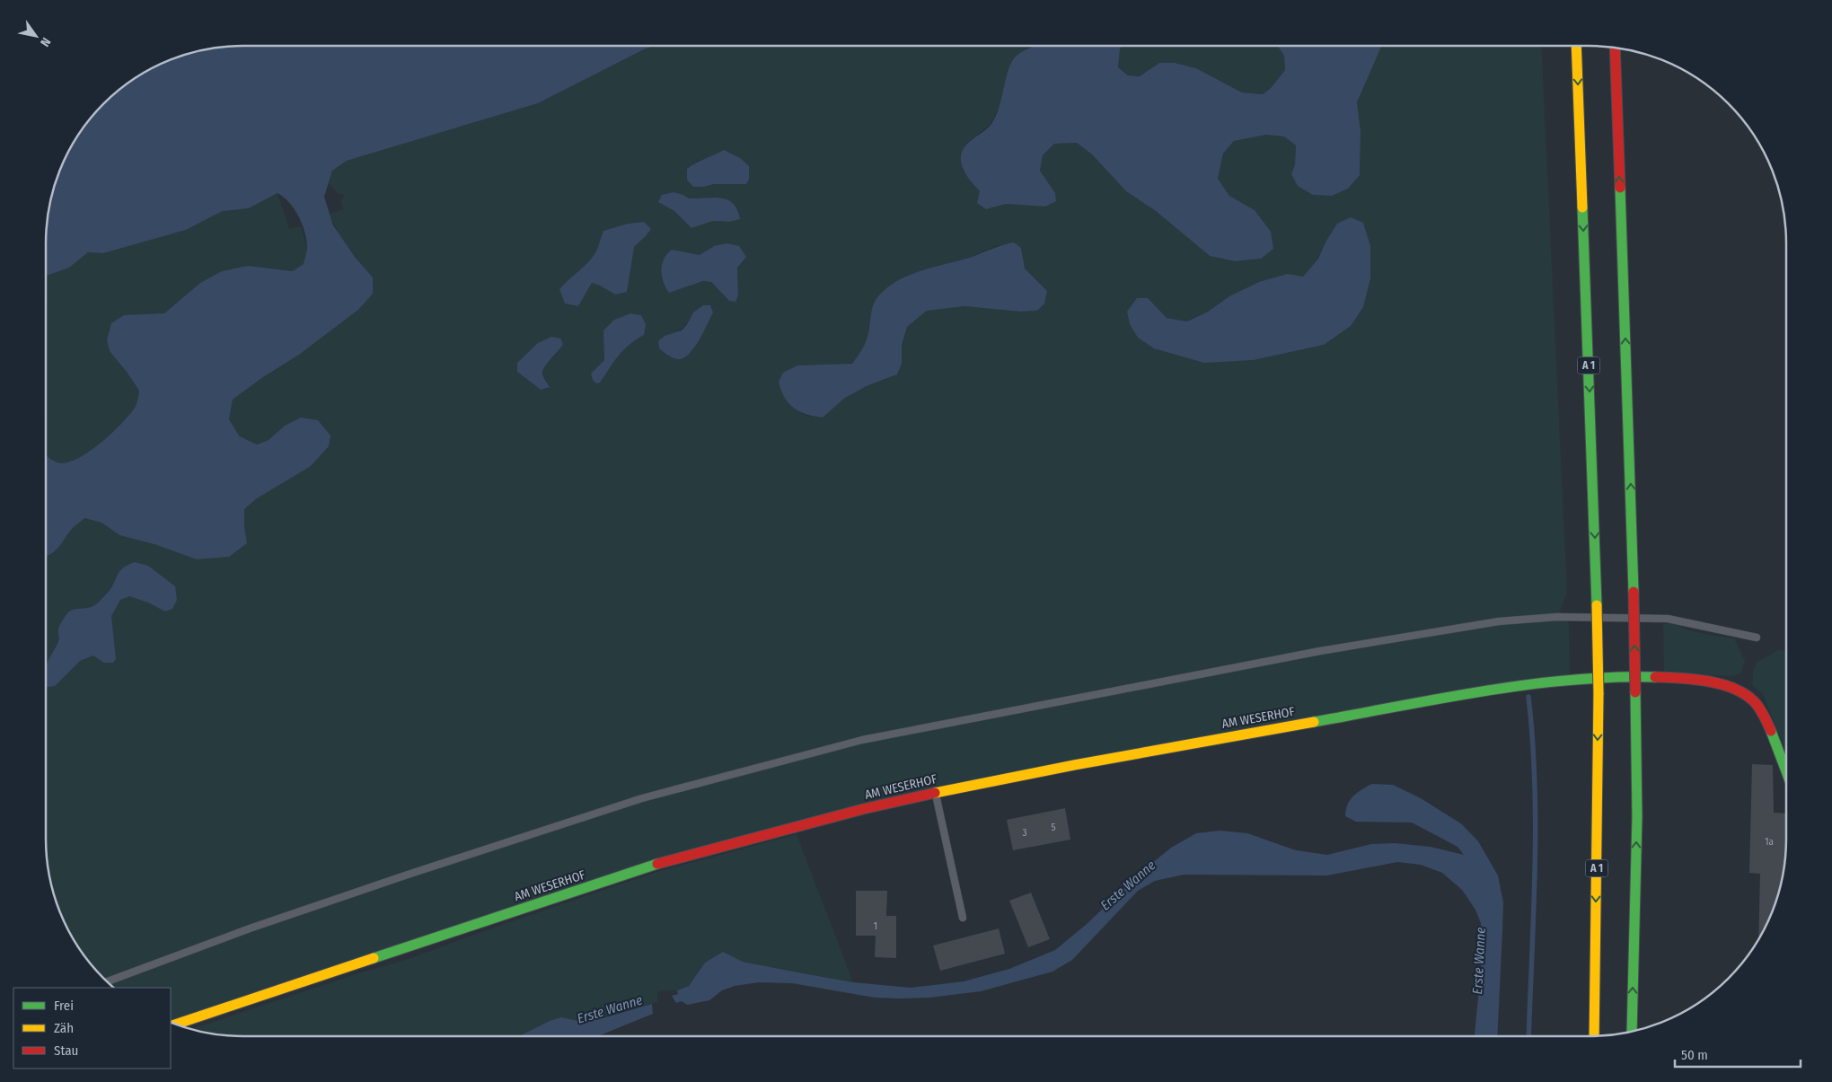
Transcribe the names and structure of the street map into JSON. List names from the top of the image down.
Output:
{
  "streets": {
    "main road": ["A 1", "AM WESERHOF"]
  },
  "water": ["Erste Wanne"],
  "house_numbers": [
    "5",
    "3",
    "1a",
    "1"
  ],
  "legend": ["Frei", "Zäh", "Stau"],
  "scale_bar": "50 m",
  "north": "bottom right"
}
